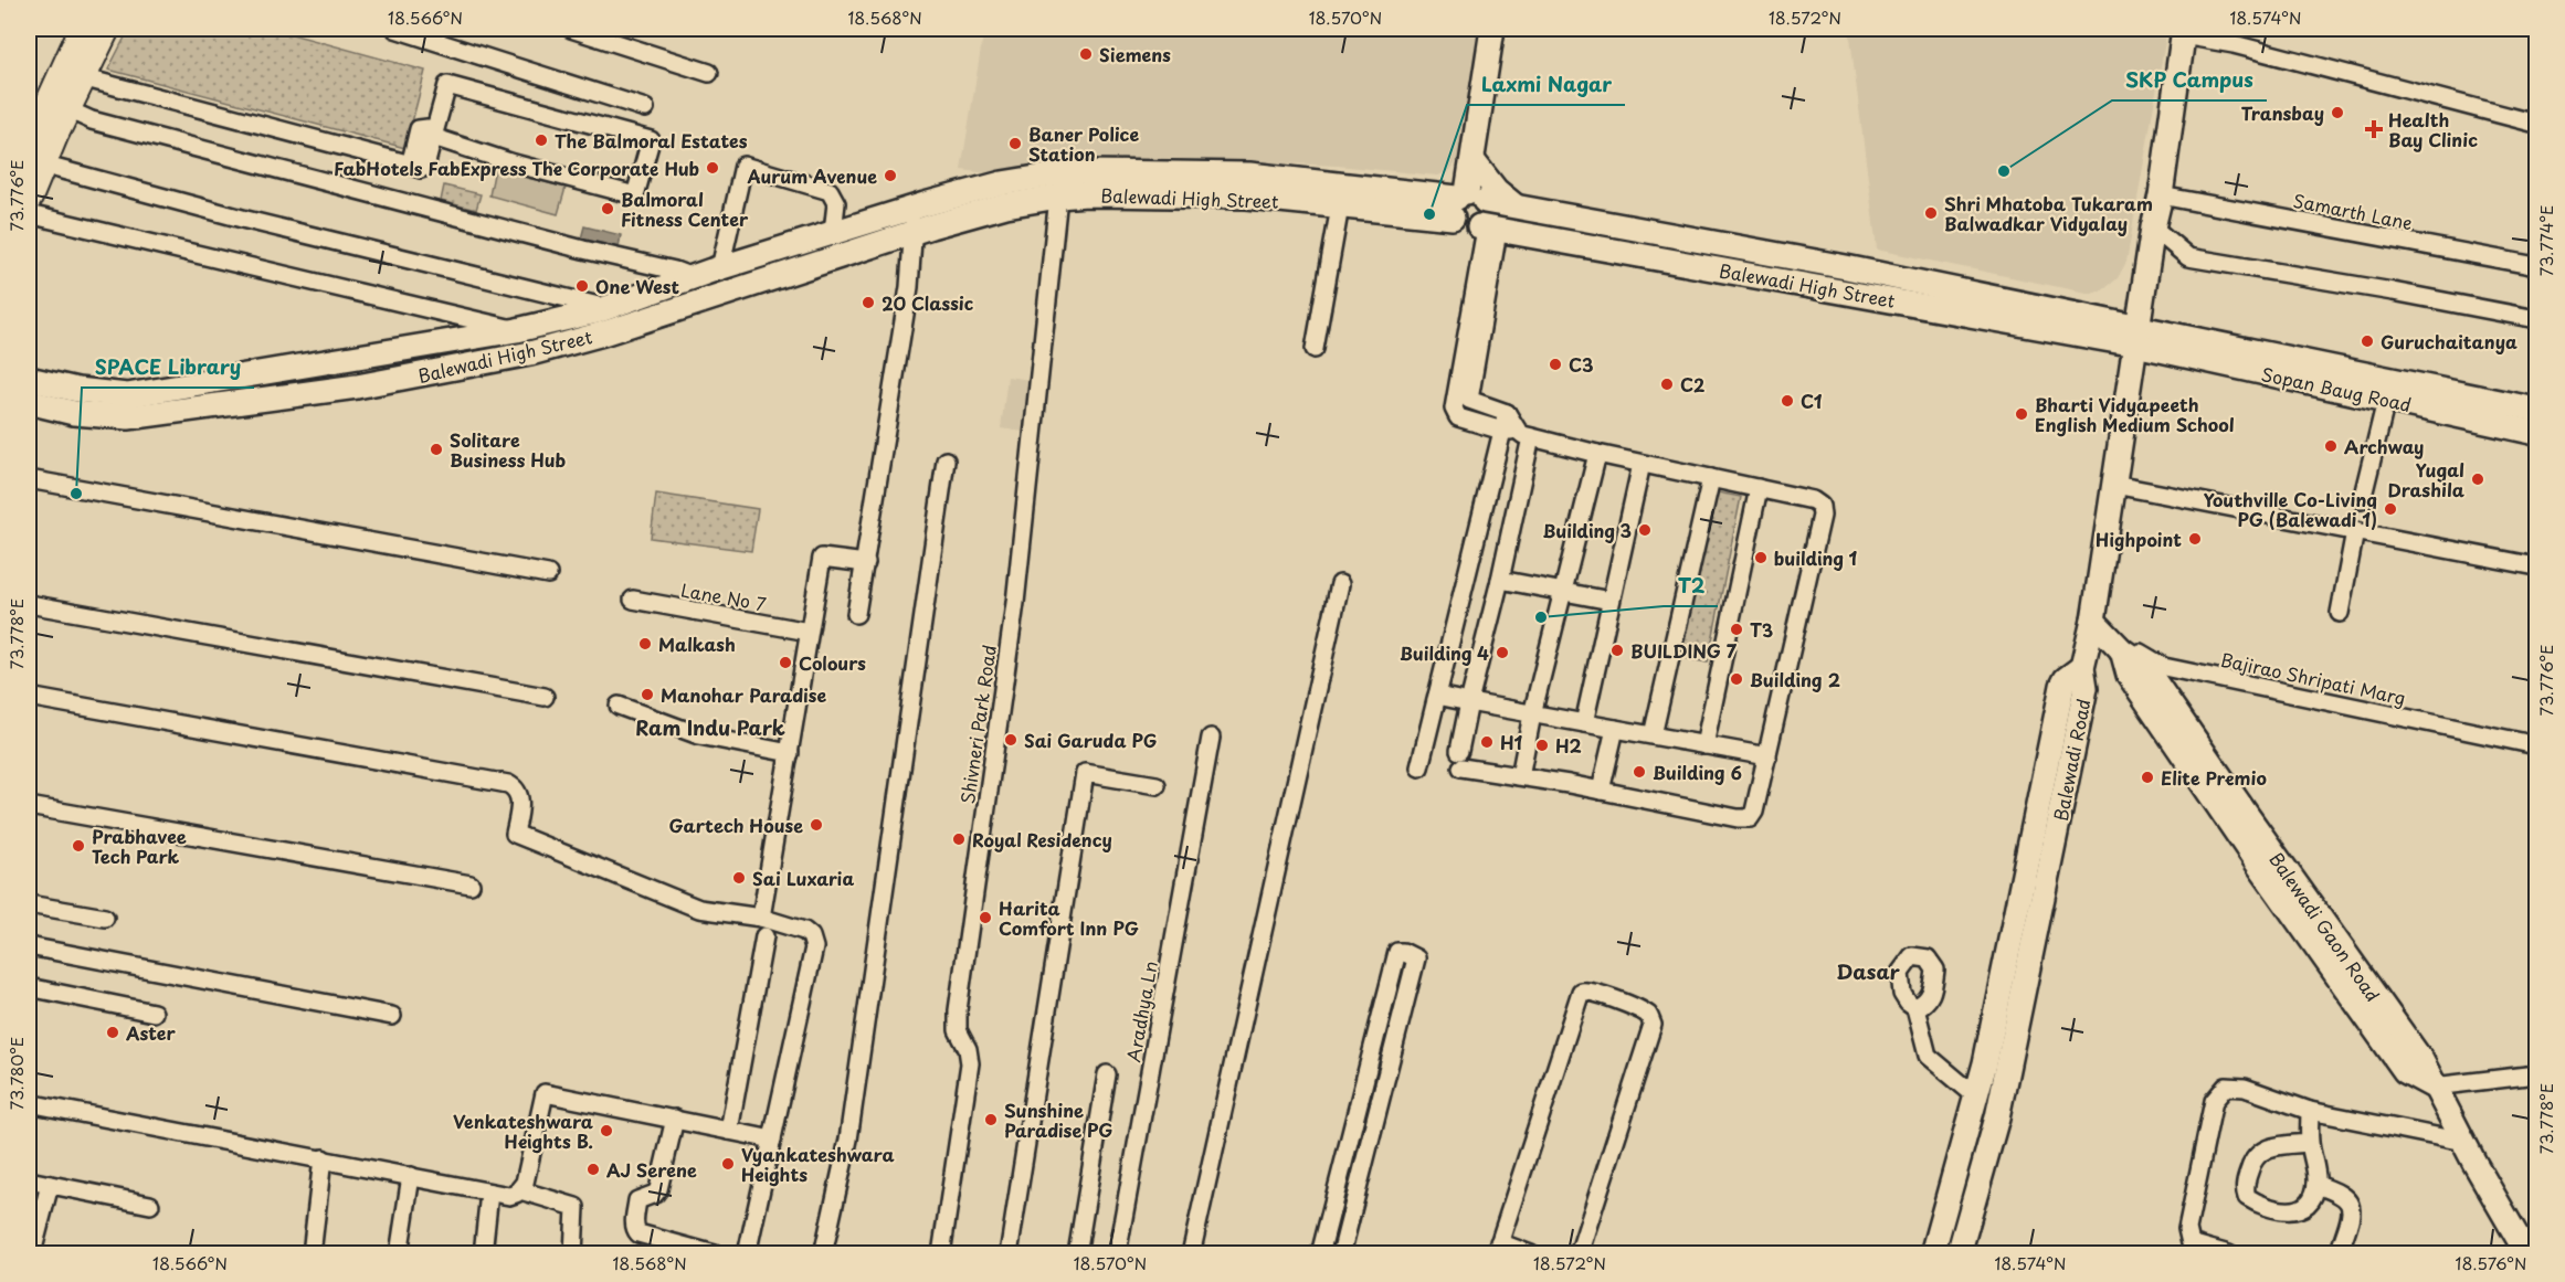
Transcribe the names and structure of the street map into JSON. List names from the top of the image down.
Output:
{
  "streets": {
    "street": [
      "Balewadi High Street",
      "Samarth Lane",
      "Sopan Baug Road",
      "Lane No 7",
      "Bajirao Shripati Marg",
      "Shivneri Park Road",
      "Balewadi Road",
      "Balewadi Gaon Road",
      "Aradhya Ln"
    ]
  },
  "crossings": [
    ["Balewadi High Street", "Sopan Baug Road"],
    ["Balewadi High Street", "Shivneri Park Road"],
    ["Bajirao Shripati Marg", "Balewadi Gaon Road"]
  ],
  "districts": ["Ram Indu Park", "Dasar"],
  "places": {
    "other": [
      "Siemens",
      "Transbay",
      "The Balmoral Estates",
      "Baner Police Station",
      "FabHotels FabExpress The Corporate Hub",
      "SKP Campus",
      "Aurum Avenue",
      "Balmoral Fitness Center",
      "Shri Mhatoba Tukaram Balwadkar Vidyalay",
      "Laxmi Nagar",
      "One West",
      "20 Classic",
      "Guruchaitanya",
      "C3",
      "C2",
      "C1",
      "Bharti Vidyapeeth English Medium School",
      "Archway",
      "Solitare Business Hub",
      "Yugal Drashila",
      "SPACE Library",
      "Youthville Co-Living PG (Balewadi 1)",
      "Building 3",
      "Highpoint",
      "building 1",
      "T2",
      "T3",
      "Malkash",
      "BUILDING 7",
      "Building 4",
      "Colours",
      "Building 2",
      "Manohar Paradise",
      "Sai Garuda PG",
      "H1",
      "H2",
      "Building 6",
      "Elite Premio",
      "Gartech House",
      "Royal Residency",
      "Prabhavee Tech Park",
      "Sai Luxaria",
      "Harita Comfort Inn PG",
      "Aster",
      "Sunshine Paradise PG",
      "Venkateshwara Heights B.",
      "Vyankateshwara Heights",
      "AJ Serene"
    ],
    "health": ["Health Bay Clinic"]
  },
  "coordinates": [
    "18.566°N",
    "18.568°N",
    "18.570°N",
    "18.572°N",
    "18.574°N",
    "73.776°E",
    "73.774°E",
    "73.778°E",
    "73.780°E",
    "18.576°N"
  ]
}
